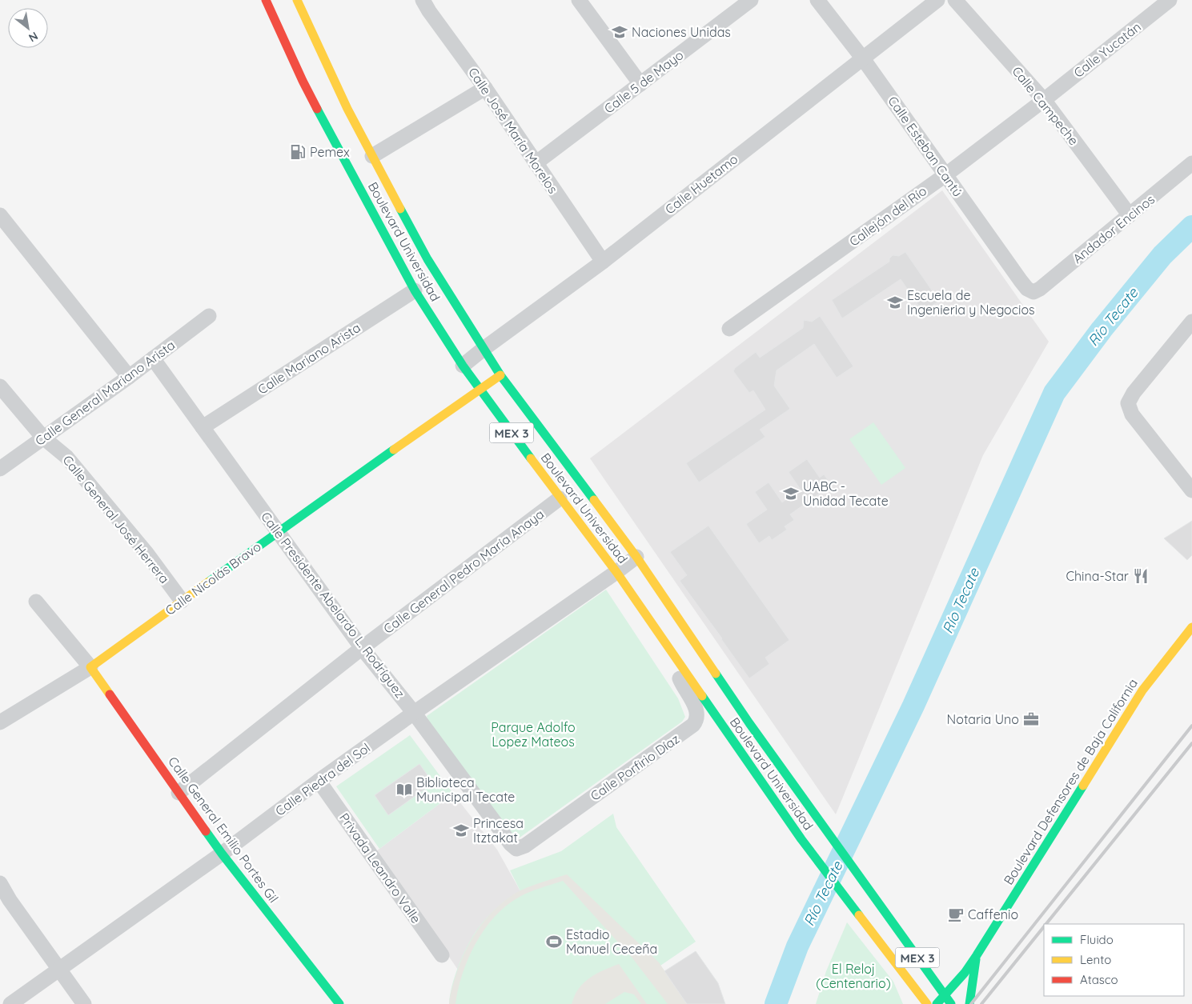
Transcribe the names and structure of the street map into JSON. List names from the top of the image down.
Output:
{
  "streets": {
    "main road": [
      "Boulevard Universidad",
      "MEX 3",
      "Calle Nicolás Bravo",
      "Boulevard Defensores de Baja California",
      "Calle General Emilio Portes Gil"
    ],
    "street": [
      "Calle Yucatán",
      "Calle 5 de Mayo",
      "Calle Campeche",
      "Calle José María Morelos",
      "Calle Esteban Cantú",
      "Calle Huetamo",
      "Callejón del Río",
      "Andador Encinos",
      "Calle Mariano Arista",
      "Calle General Mariano Arista",
      "Calle General José Herrera",
      "Calle General Pedro María Anaya",
      "Calle Presidente Abelardo L. Rodríguez",
      "Calle Porfirio Díaz",
      "Calle Piedra del Sol",
      "Privada Leandro Valle"
    ]
  },
  "crossings": [
    ["Calle Yucatán", "Calle Campeche"],
    ["Calle Yucatán", "Callejón del Río"],
    ["Calle 5 de Mayo", "Calle José María Morelos"],
    ["Calle Campeche", "Callejón del Río"],
    ["Calle Campeche", "Andador Encinos"],
    ["Calle José María Morelos", "Calle Huetamo"],
    ["Calle Esteban Cantú", "Calle Huetamo"],
    ["Calle Esteban Cantú", "Callejón del Río"],
    ["Calle Esteban Cantú", "Andador Encinos"],
    ["Calle Huetamo", "Boulevard Universidad"],
    ["Boulevard Universidad", "Calle Mariano Arista"],
    ["Boulevard Universidad", "Calle General Pedro María Anaya"],
    ["Boulevard Universidad", "Calle Nicolás Bravo"],
    ["Boulevard Universidad", "Calle Porfirio Díaz"],
    ["Boulevard Universidad", "Calle Piedra del Sol"],
    ["Boulevard Universidad", "Boulevard Defensores de Baja California"],
    ["Calle Mariano Arista", "Calle Presidente Abelardo L. Rodríguez"],
    ["Calle General Mariano Arista", "Calle General José Herrera"],
    ["Calle General Mariano Arista", "Calle Presidente Abelardo L. Rodríguez"],
    ["Calle General José Herrera", "Calle Nicolás Bravo"],
    ["Calle General Pedro María Anaya", "Calle Presidente Abelardo L. Rodríguez"],
    ["Calle General Pedro María Anaya", "Calle General Emilio Portes Gil"],
    ["Calle Nicolás Bravo", "Calle Presidente Abelardo L. Rodríguez"],
    ["Calle Nicolás Bravo", "Calle General Emilio Portes Gil"],
    ["Calle Presidente Abelardo L. Rodríguez", "Calle Porfirio Díaz"],
    ["Calle Presidente Abelardo L. Rodríguez", "Calle Piedra del Sol"],
    ["Calle Piedra del Sol", "Calle General Emilio Portes Gil"],
    ["Calle Piedra del Sol", "Privada Leandro Valle"]
  ],
  "water": ["Río Tecate"],
  "parks": ["Parque Adolfo Lopez Mateos", "El Reloj (Centenario)"],
  "places": {
    "school or university": [
      "Naciones Unidas",
      "Escuela de Ingenieria y Negocios",
      "UABC - Unidad Tecate",
      "Princesa Itztakat"
    ],
    "fuel station": ["Pemex"],
    "restaurant": ["China-Star"],
    "office": ["Notaria Uno"],
    "library": ["Biblioteca Municipal Tecate"],
    "cafe": ["Caffenio"],
    "sports": ["Estadio Manuel Ceceña"]
  },
  "legend": ["Fluido", "Lento", "Atasco"],
  "north": "bottom right"
}
